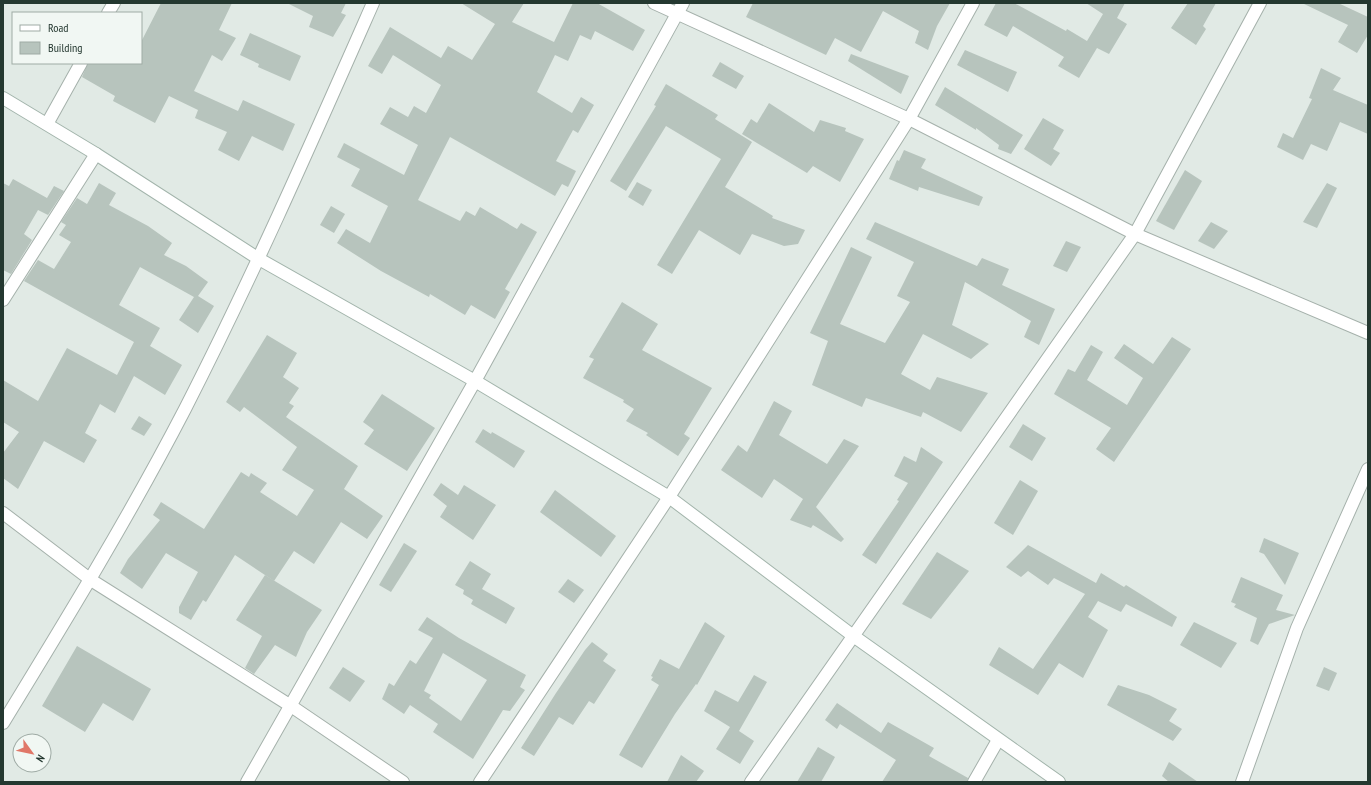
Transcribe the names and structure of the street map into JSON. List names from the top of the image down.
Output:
{
  "legend": ["Road", "Building"],
  "north": "bottom right"
}
